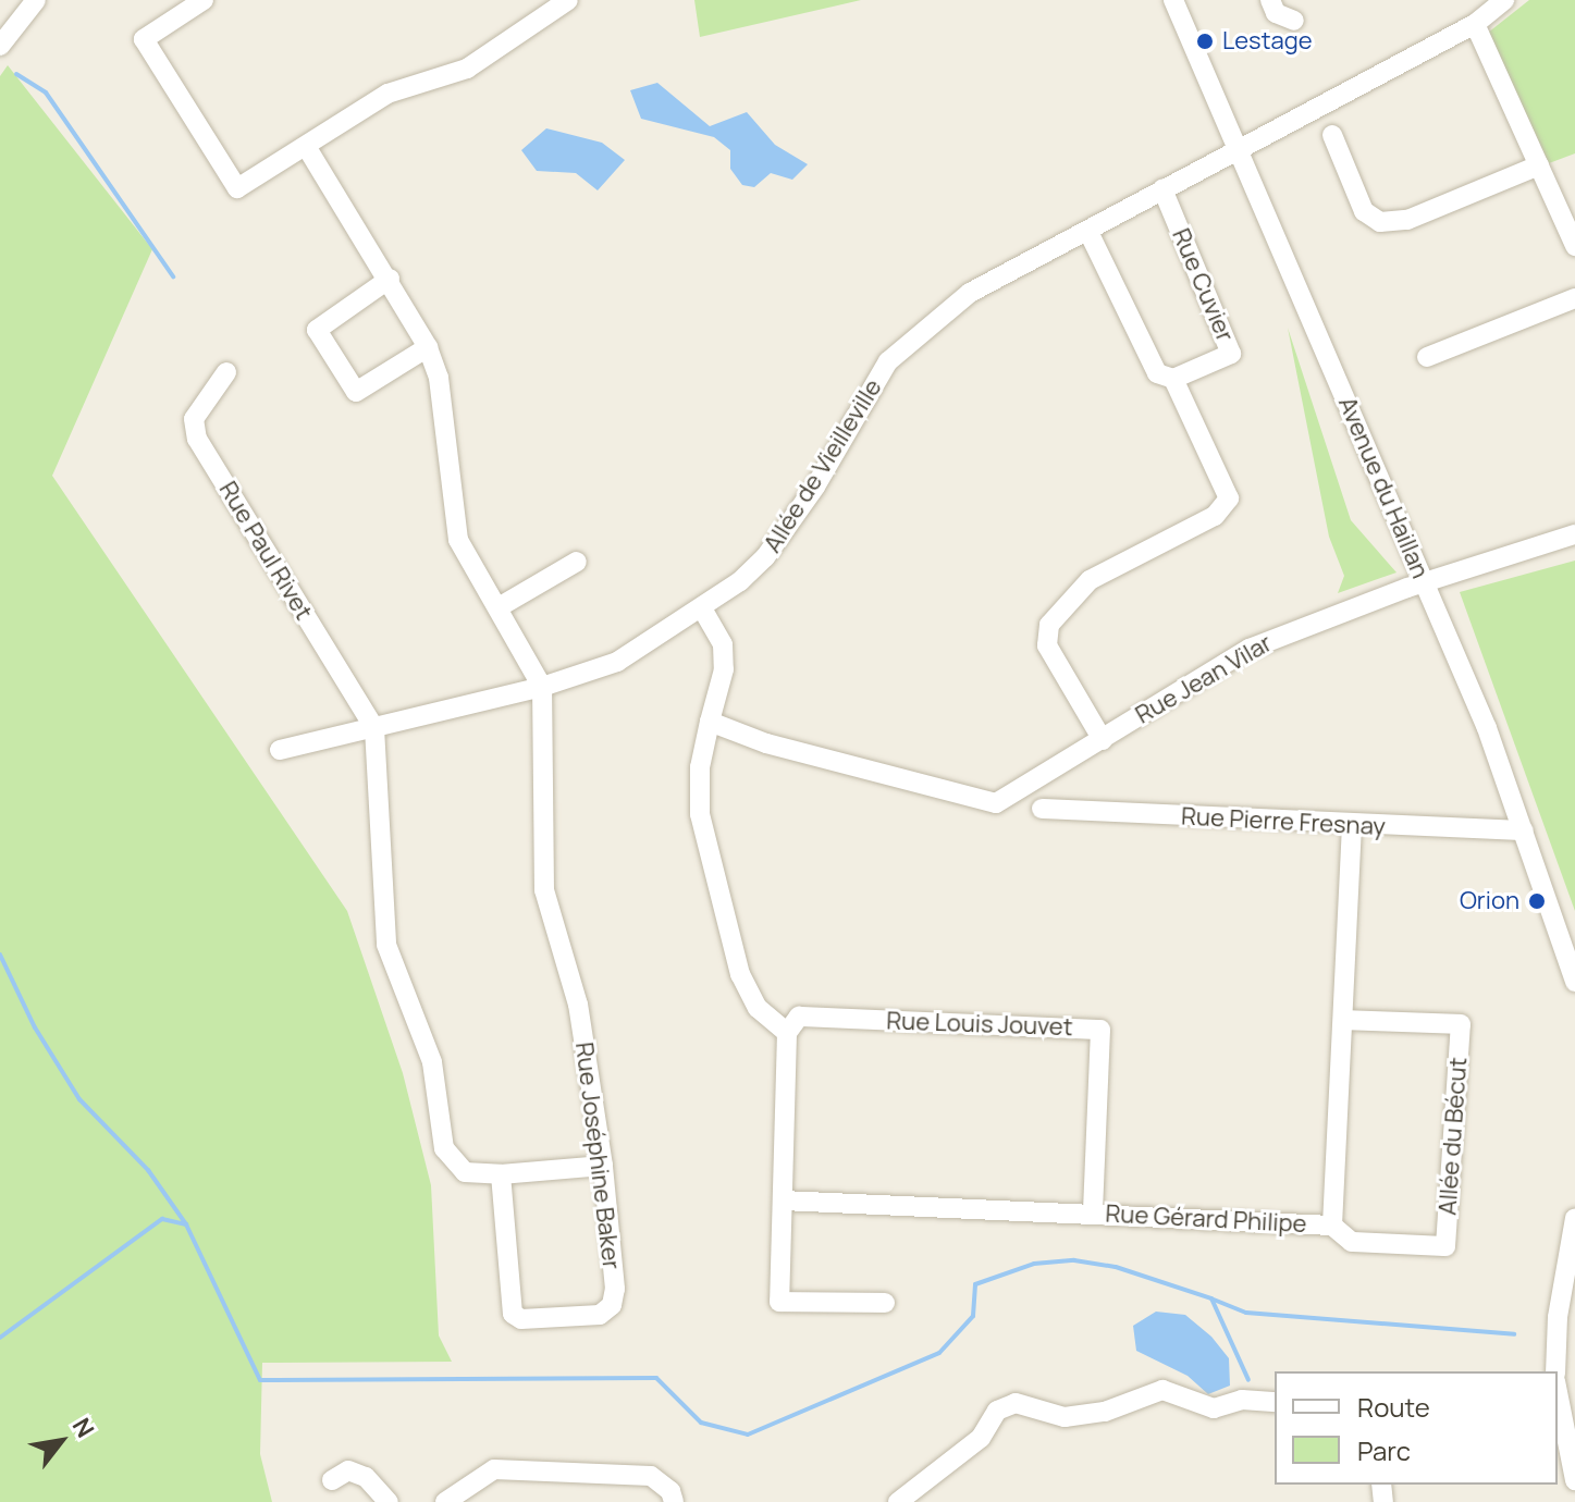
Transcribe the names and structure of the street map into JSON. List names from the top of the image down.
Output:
{
  "streets": {
    "street": [
      "Rue Cuvier",
      "Allée de Vieilleville",
      "Avenue du Haillan",
      "Rue Paul Rivet",
      "Rue Jean Vilar",
      "Rue Pierre Fresnay",
      "Rue Louis Jouvet",
      "Allée du Bécut",
      "Rue Joséphine Baker",
      "Rue Gérard Philipe"
    ]
  },
  "crossings": [
    ["Rue Cuvier", "Allée de Vieilleville"],
    ["Allée de Vieilleville", "Avenue du Haillan"],
    ["Allée de Vieilleville", "Rue Paul Rivet"],
    ["Allée de Vieilleville", "Rue Joséphine Baker"],
    ["Avenue du Haillan", "Rue Jean Vilar"],
    ["Avenue du Haillan", "Rue Pierre Fresnay"],
    ["Rue Pierre Fresnay", "Rue Gérard Philipe"],
    ["Rue Louis Jouvet", "Rue Gérard Philipe"],
    ["Allée du Bécut", "Rue Gérard Philipe"]
  ],
  "places": ["Lestage", "Orion"],
  "legend": ["Route", "Parc"],
  "north": "top right"
}
